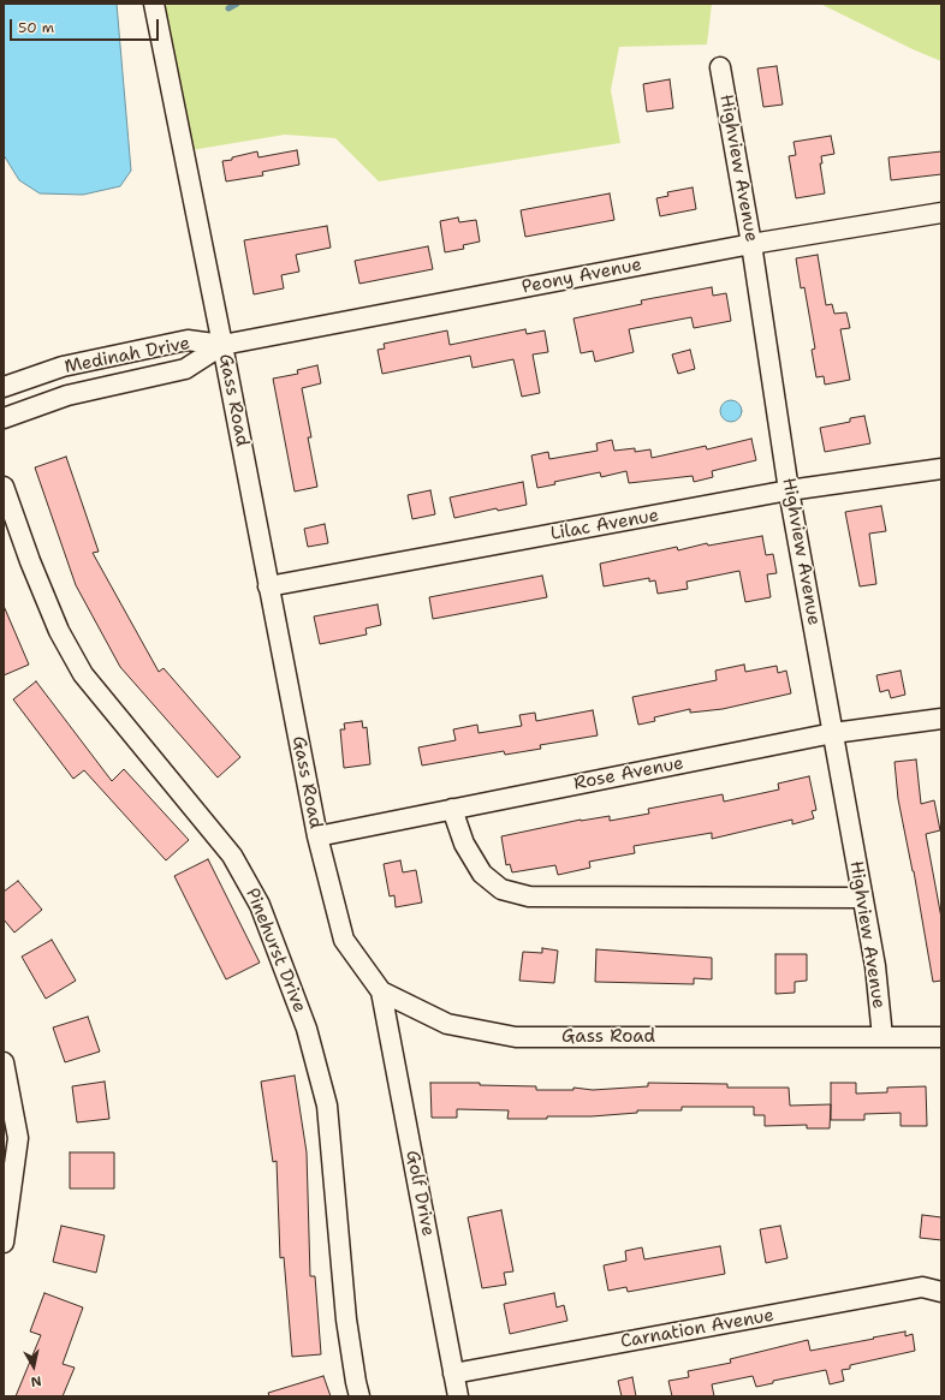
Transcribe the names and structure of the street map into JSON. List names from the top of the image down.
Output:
{
  "streets": {
    "street": [
      "Highview Avenue",
      "Peony Avenue",
      "Medinah Drive",
      "Gass Road",
      "Lilac Avenue",
      "Rose Avenue",
      "Pinehurst Drive",
      "Golf Drive",
      "Carnation Avenue"
    ]
  },
  "crossings": [
    ["Highview Avenue", "Peony Avenue"],
    ["Highview Avenue", "Gass Road"],
    ["Highview Avenue", "Lilac Avenue"],
    ["Highview Avenue", "Rose Avenue"],
    ["Peony Avenue", "Medinah Drive"],
    ["Peony Avenue", "Gass Road"],
    ["Medinah Drive", "Gass Road"],
    ["Gass Road", "Lilac Avenue"],
    ["Gass Road", "Rose Avenue"],
    ["Gass Road", "Golf Drive"],
    ["Golf Drive", "Carnation Avenue"]
  ],
  "scale_bar": "50 m",
  "north": "bottom"
}
